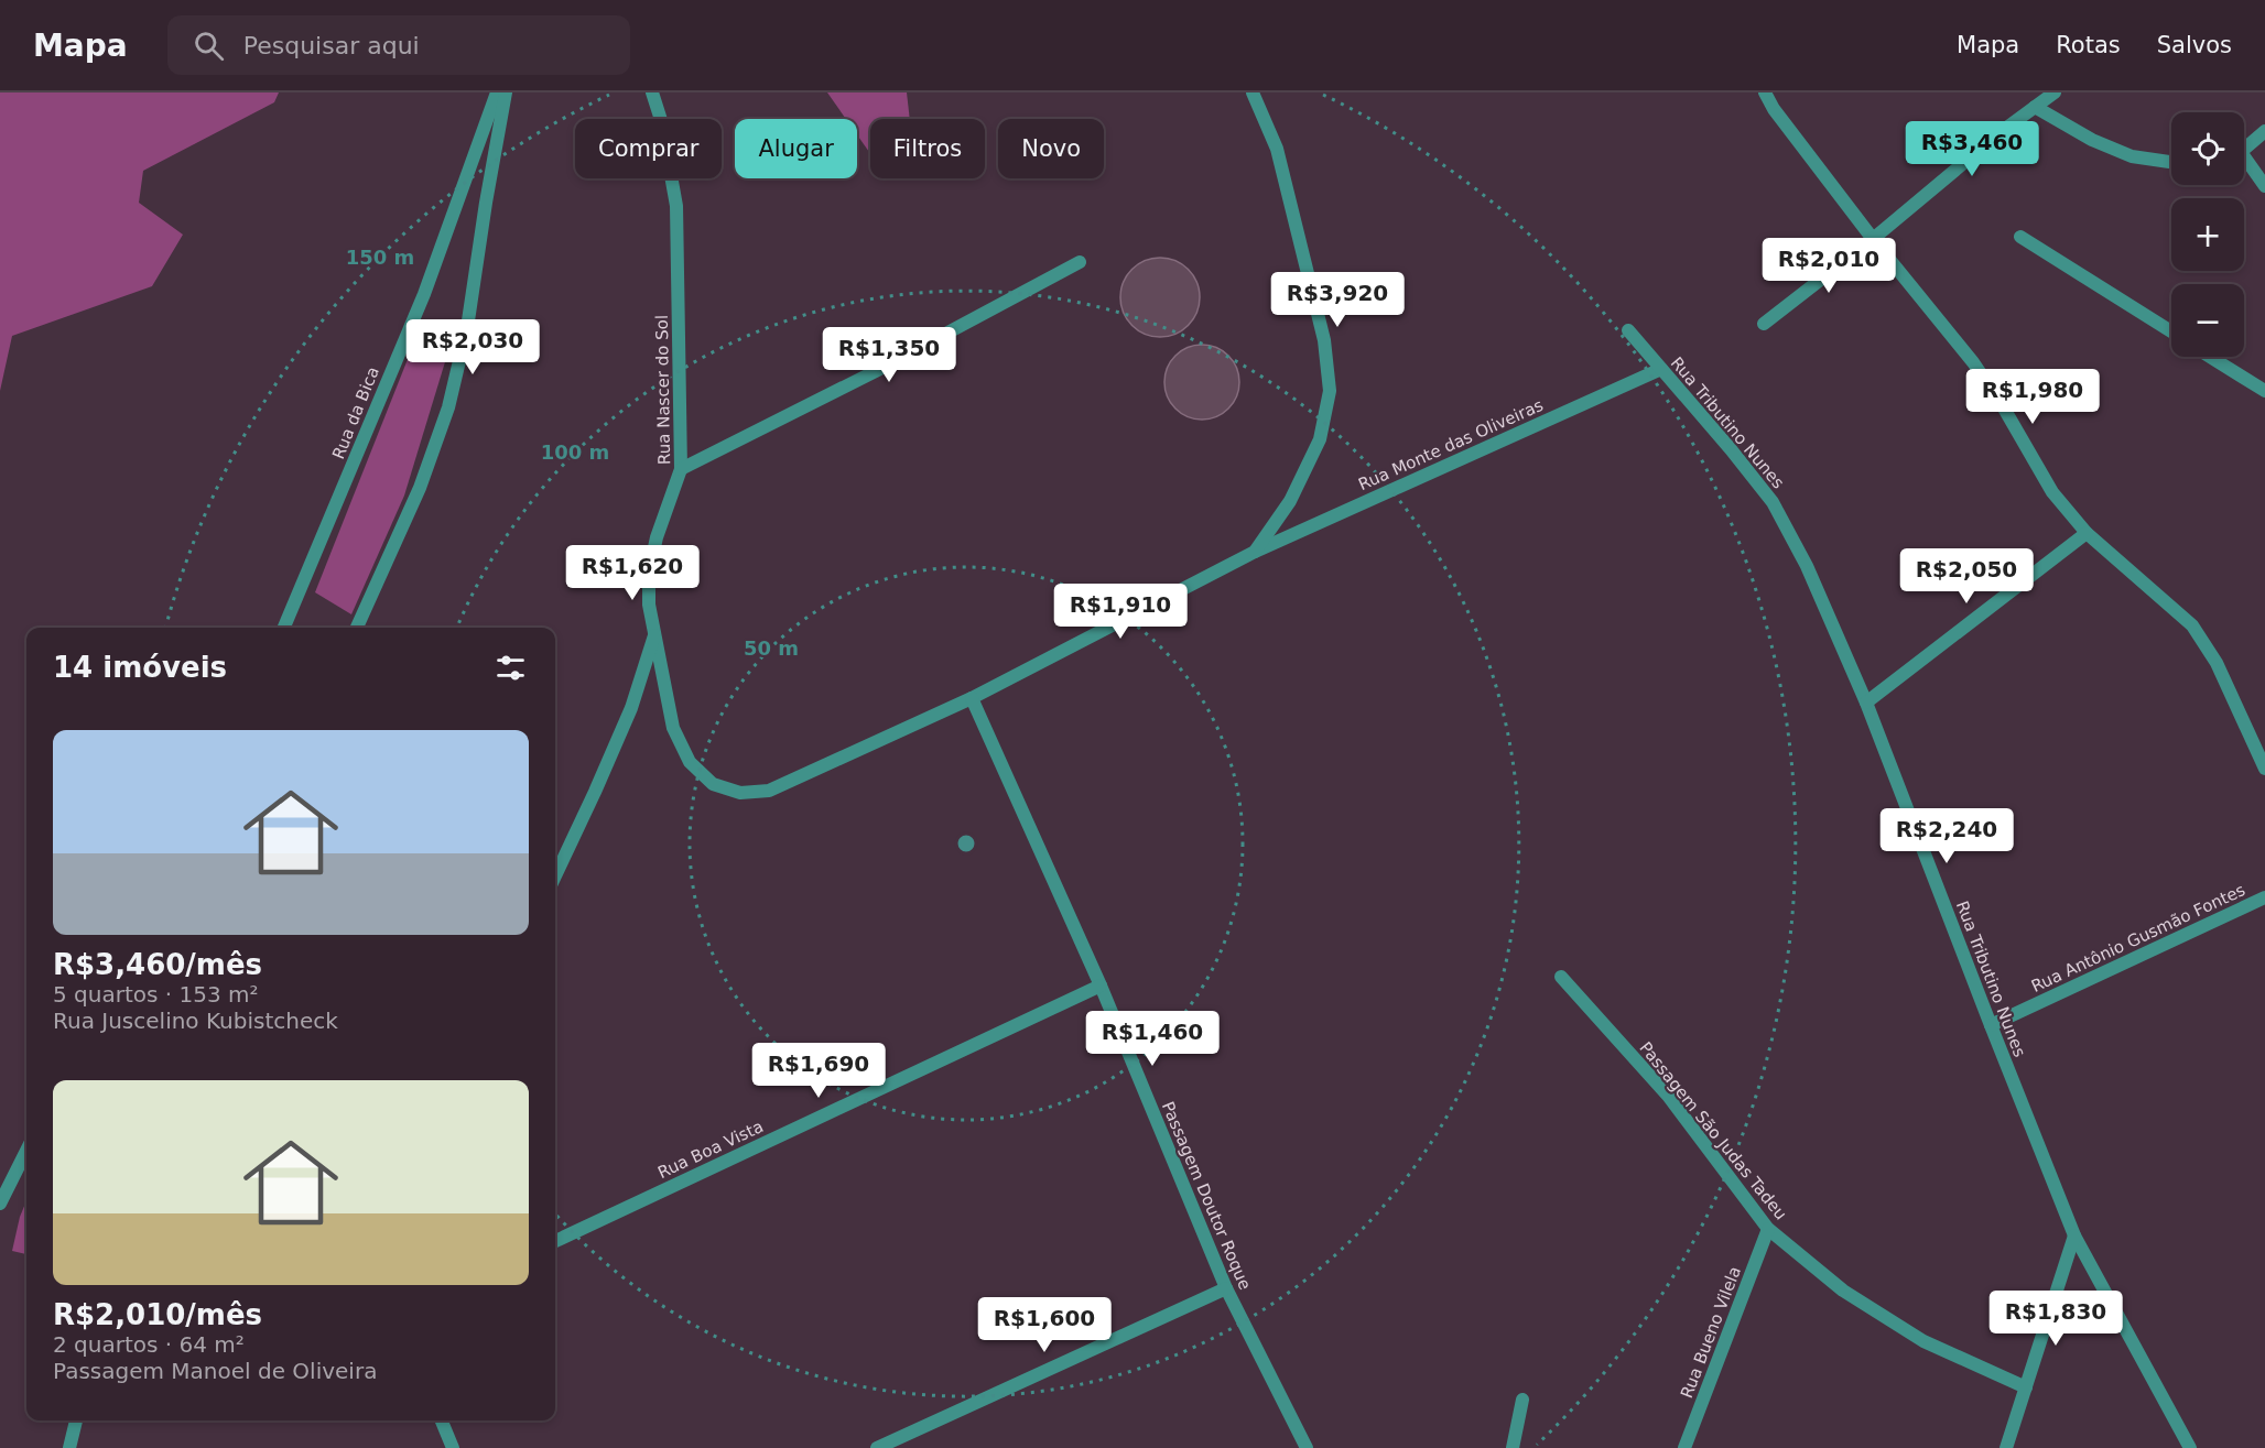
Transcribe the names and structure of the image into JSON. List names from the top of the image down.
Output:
{
  "streets": {
    "street": [
      "Rua Nascer do Sol",
      "Rua da Bica",
      "Rua Tributino Nunes",
      "Rua Monte das Oliveiras",
      "Rua Antônio Gusmão Fontes",
      "Passagem São Judas Tadeu",
      "Rua Boa Vista",
      "Passagem Doutor Roque",
      "Rua Bueno Vilela"
    ]
  },
  "crossings": [
    ["Rua Nascer do Sol", "Rua Monte das Oliveiras"],
    ["Rua Nascer do Sol", "Passagem Doutor Roque"],
    ["Rua Tributino Nunes", "Rua Monte das Oliveiras"],
    ["Rua Tributino Nunes", "Rua Antônio Gusmão Fontes"],
    ["Rua Monte das Oliveiras", "Passagem Doutor Roque"],
    ["Passagem São Judas Tadeu", "Rua Bueno Vilela"],
    ["Rua Boa Vista", "Passagem Doutor Roque"]
  ],
  "page": {
    "header": "Mapa",
    "search": "Pesquisar aqui",
    "nav": ["Mapa", "Rotas", "Salvos"],
    "map_buttons": ["+", "−"],
    "chip": [
      "Comprar",
      "Alugar",
      "Filtros",
      "Novo"
    ],
    "price": [
      "R$3,460",
      "R$2,010",
      "R$3,920",
      "R$2,030",
      "R$1,350",
      "R$1,980",
      "R$1,620",
      "R$2,050",
      "R$1,910",
      "R$2,240",
      "R$1,460",
      "R$1,690",
      "R$1,830",
      "R$1,600"
    ],
    "heading": "14 imóveis",
    "list": [
      {
        "name": "R$3,460/mês",
        "note": "5 quartos · 153 m² · Rua Juscelino Kubistcheck"
      },
      {
        "name": "R$2,010/mês",
        "note": "2 quartos · 64 m² · Passagem Manoel de Oliveira"
      }
    ]
  },
  "rings": ["150 m", "100 m", "50 m"]
}
